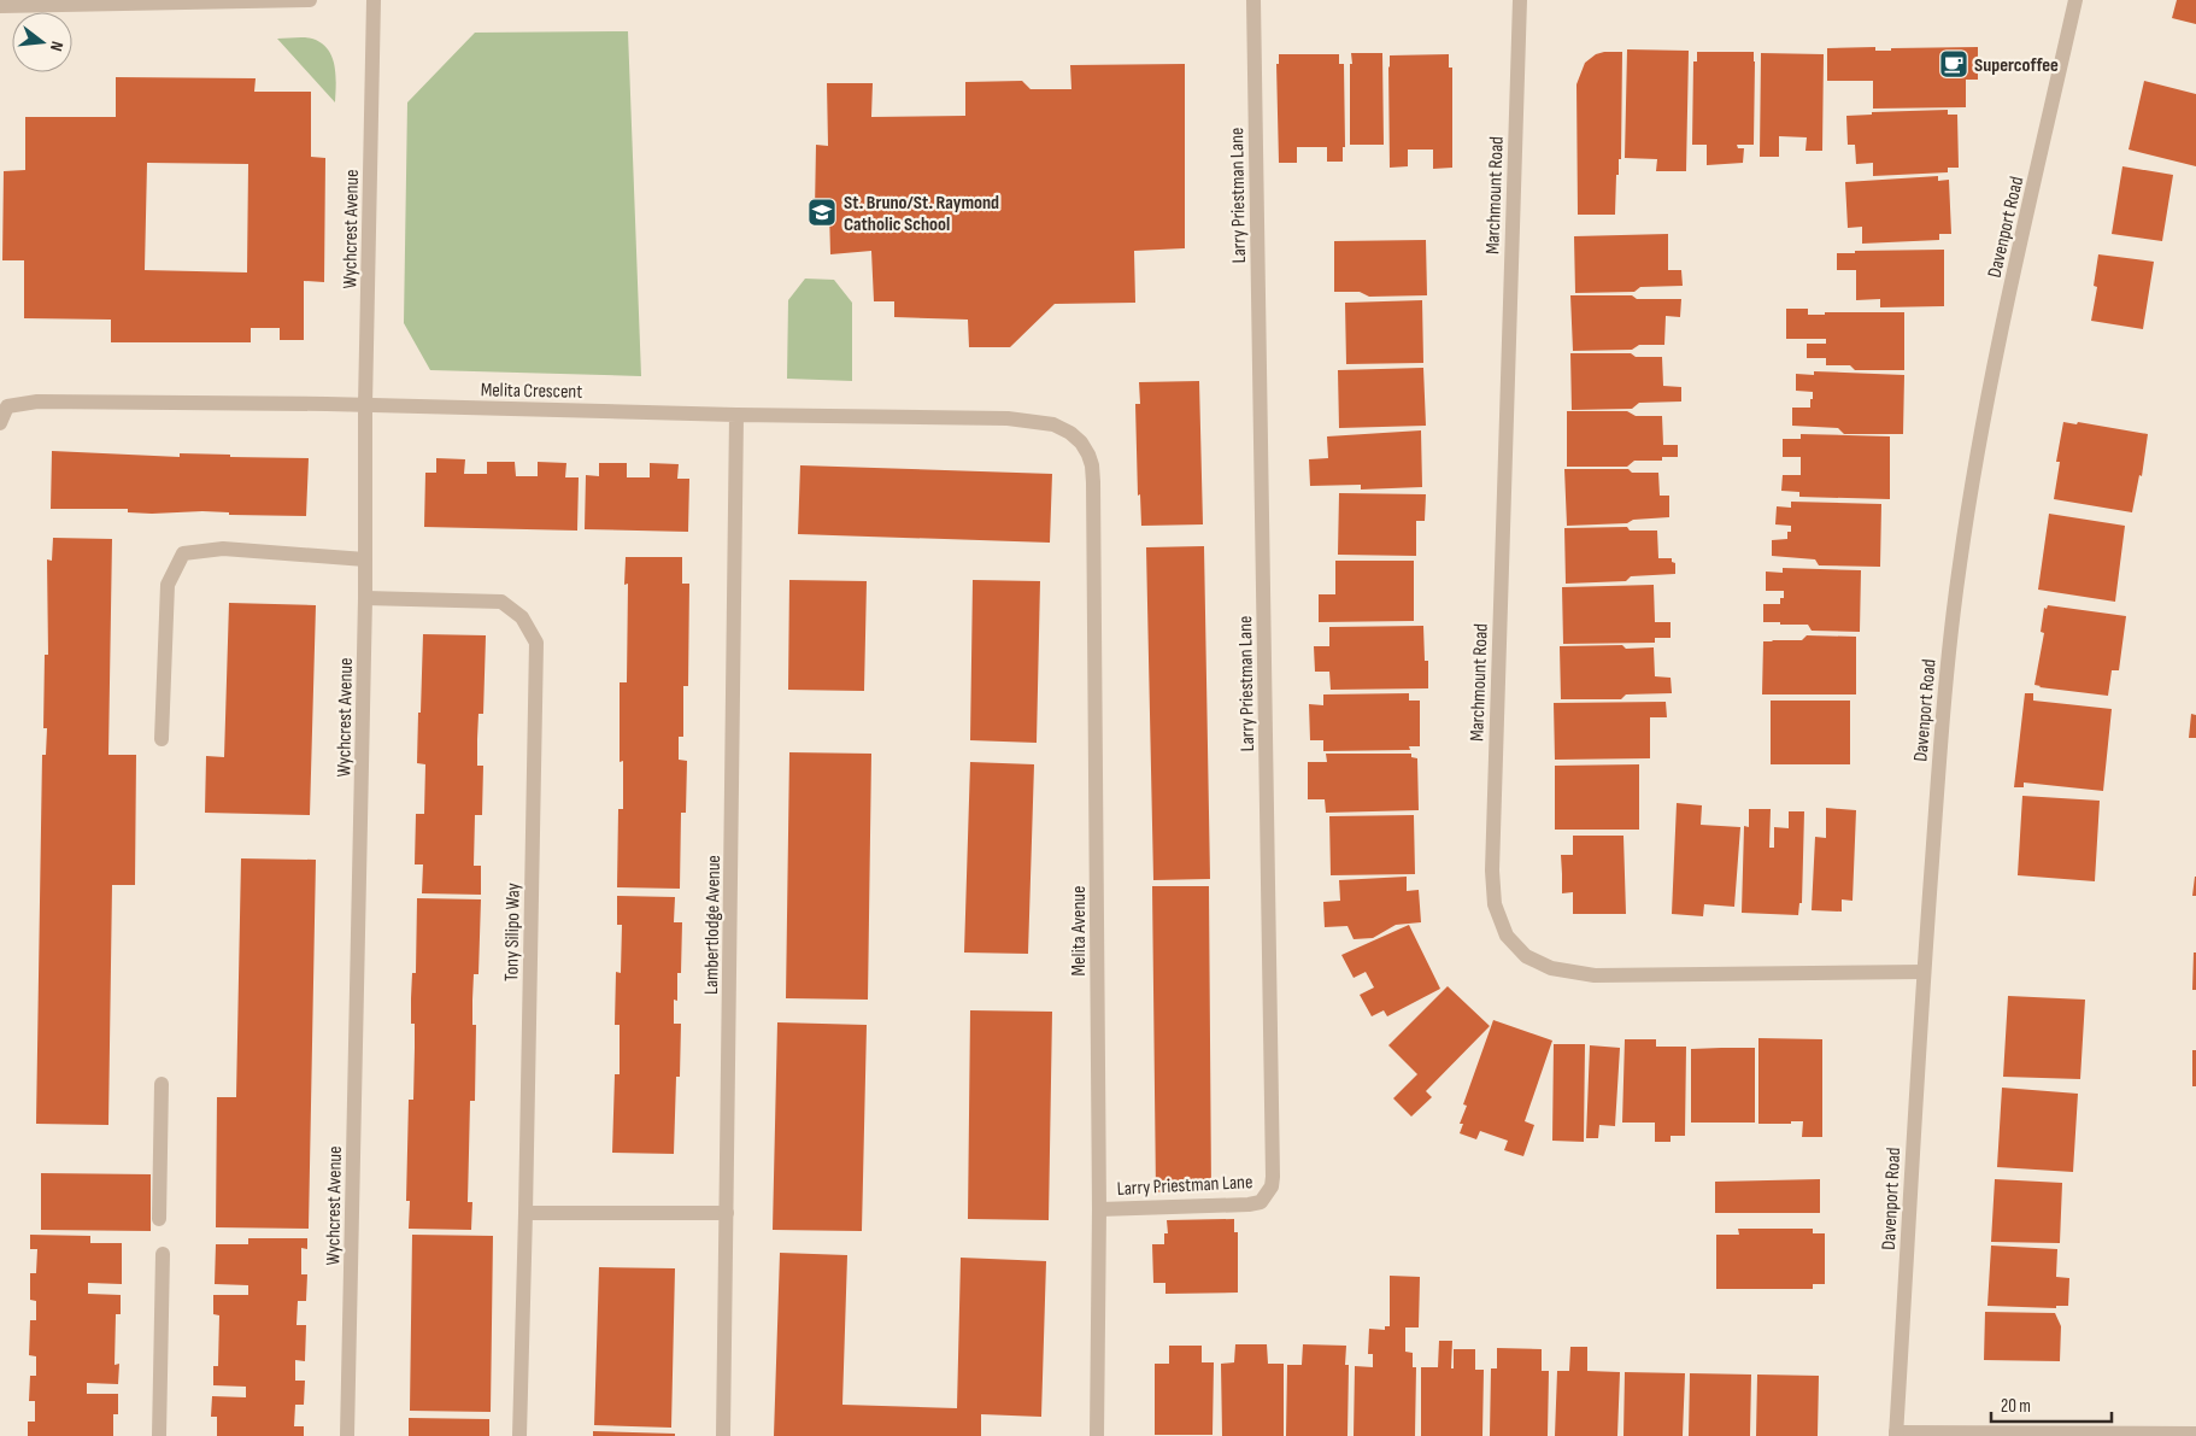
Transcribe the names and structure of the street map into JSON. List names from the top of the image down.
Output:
{
  "streets": {
    "street": [
      "Larry Priestman Lane",
      "Marchmount Road",
      "Davenport Road",
      "Wychcrest Avenue",
      "Melita Crescent",
      "Lambertlodge Avenue",
      "Melita Avenue",
      "Tony Silipo Way"
    ]
  },
  "crossings": [
    ["Larry Priestman Lane", "Melita Avenue"],
    ["Marchmount Road", "Davenport Road"],
    ["Wychcrest Avenue", "Melita Crescent"],
    ["Wychcrest Avenue", "Tony Silipo Way"],
    ["Melita Crescent", "Lambertlodge Avenue"],
    ["Melita Crescent", "Melita Avenue"]
  ],
  "places": {
    "cafe": ["Supercoffee"],
    "school or university": ["St. Bruno/St. Raymond Catholic School"]
  },
  "scale_bar": "20 m",
  "north": "right"
}
